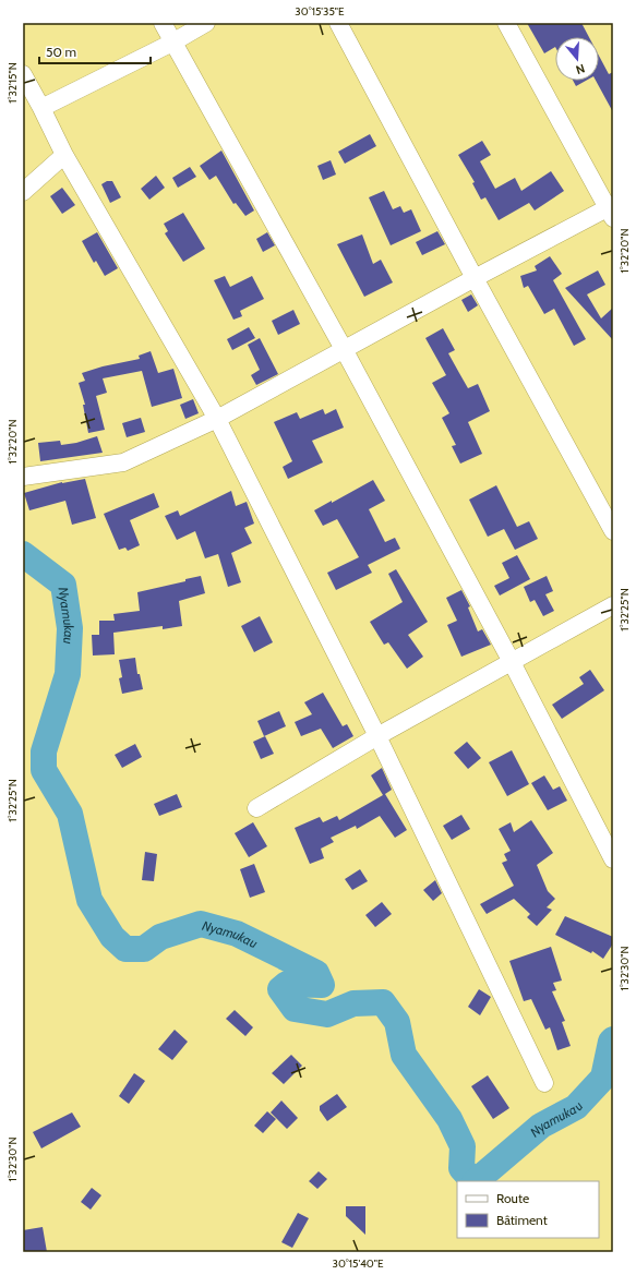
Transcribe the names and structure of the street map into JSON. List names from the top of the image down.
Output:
{
  "water": ["Nyamukau"],
  "legend": ["Route", "Bâtiment"],
  "scale_bar": "50 m",
  "north": "bottom",
  "coordinates": [
    "30°15'35\"E",
    "1°32'15\"N",
    "1°32'20\"N",
    "1°32'25\"N",
    "1°32'30\"N",
    "30°15'40\"E"
  ]
}
